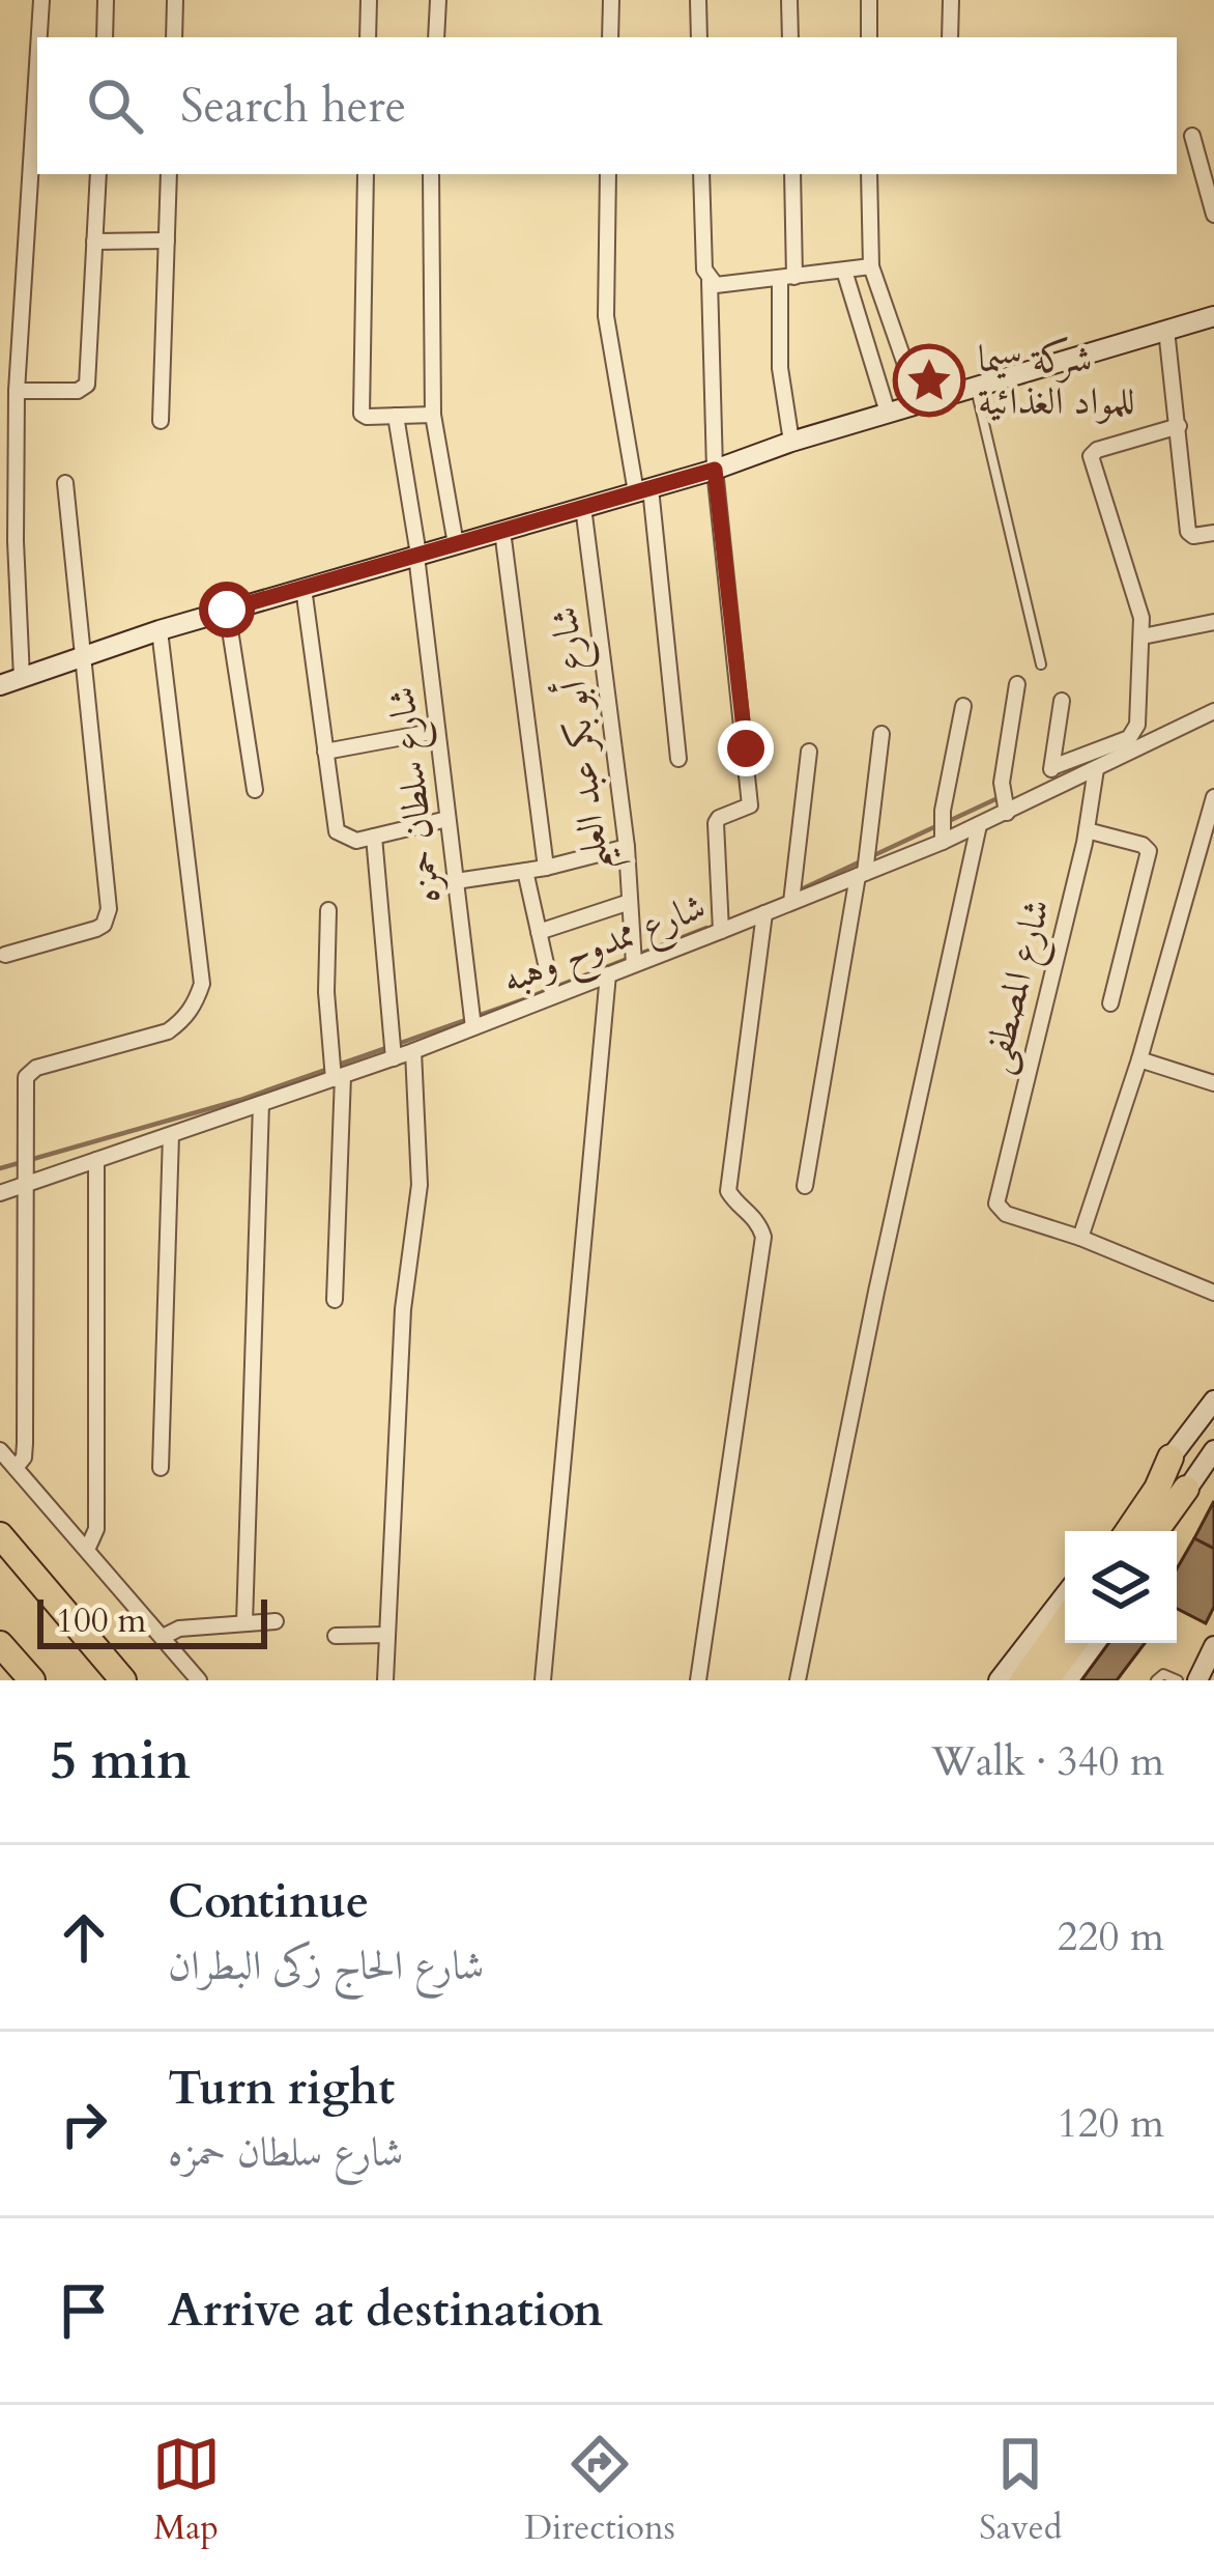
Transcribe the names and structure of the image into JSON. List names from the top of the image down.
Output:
{
  "streets": {
    "street": [
      "شارع أبو بكر عبد العليم",
      "شارع سلطان حمزه",
      "شارع ممدوح وهبه",
      "شارع المصطفى"
    ]
  },
  "crossings": [
    ["شارع أبو بكر عبد العليم", "شارع ممدوح وهبه"],
    ["شارع سلطان حمزه", "شارع ممدوح وهبه"],
    ["شارع ممدوح وهبه", "شارع المصطفى"]
  ],
  "places": {
    "place": ["شركة سيما للمواد الغذائية"]
  },
  "scale_bar": "100 m",
  "page": {
    "search": "Search here",
    "scale": "100 m",
    "heading": ["5 min", "Walk · 340 m"],
    "list": [
      ["Continue", "شارع الحاج زكى البطران", "220 m"],
      ["Turn right", "شارع سلطان حمزه", "120 m"],
      "Arrive at destination"
    ],
    "nav": ["Map", "Directions", "Saved"]
  }
}
